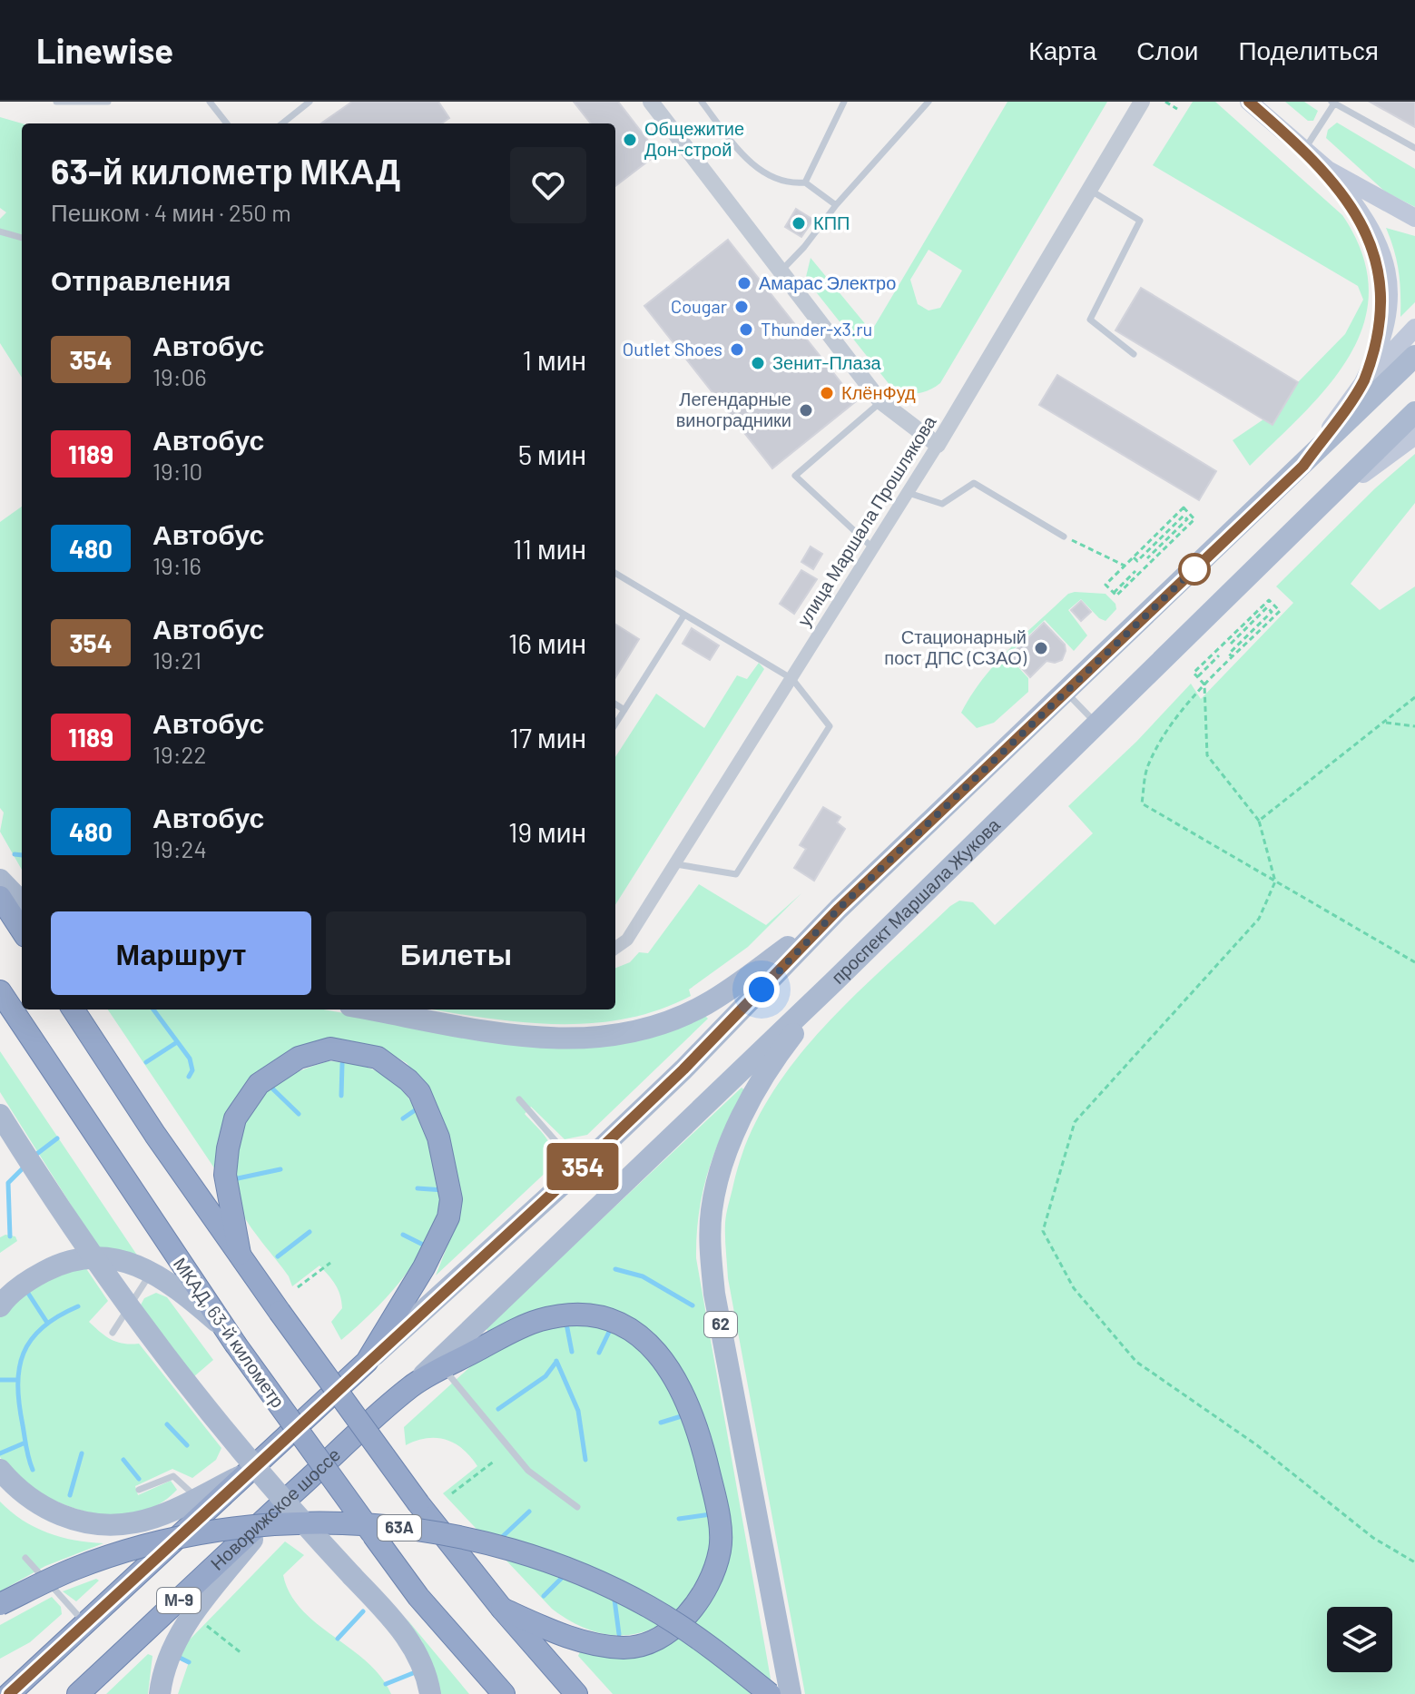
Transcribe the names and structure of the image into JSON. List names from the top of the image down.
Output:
{
  "streets": {
    "highway": [
      "МКАД, 63-й километр",
      "Новорижское шоссе",
      "63A",
      "М-9"
    ],
    "main road": ["проспект Маршала Жукова", "62"],
    "street": ["улица Маршала Прошлякова"]
  },
  "crossings": [
    ["проспект Маршала Жукова", "62"],
    ["проспект Маршала Жукова", "Новорижское шоссе"]
  ],
  "places": [
    "Общежитие Дон-строй",
    "КПП",
    "Амарас Электро",
    "Cougar",
    "Thunder-x3.ru",
    "Outlet Shoes",
    "Зенит-Плаза",
    "КлёнФуд",
    "Легендарные виноградники",
    "Стационарный пост ДПС (СЗАО)"
  ],
  "lines": ["bus line 354"],
  "page": {
    "header": "Linewise",
    "nav": ["Карта", "Слои", "Поделиться"],
    "on_map": "354",
    "heading": [
      ["63-й километр МКАД", "Пешком · 4 мин · 250 m"],
      "Отправления"
    ],
    "list": [
      {
        "mark": "354",
        "name": "Автобус",
        "note": "19:06",
        "value": "1 мин"
      },
      {
        "mark": "1189",
        "name": "Автобус",
        "note": "19:10",
        "value": "5 мин"
      },
      {
        "mark": "480",
        "name": "Автобус",
        "note": "19:16",
        "value": "11 мин"
      },
      {
        "mark": "354",
        "name": "Автобус",
        "note": "19:21",
        "value": "16 мин"
      },
      {
        "mark": "1189",
        "name": "Автобус",
        "note": "19:22",
        "value": "17 мин"
      },
      {
        "mark": "480",
        "name": "Автобус",
        "note": "19:24",
        "value": "19 мин"
      }
    ],
    "buttons": ["Маршрут", "Билеты"]
  }
}
